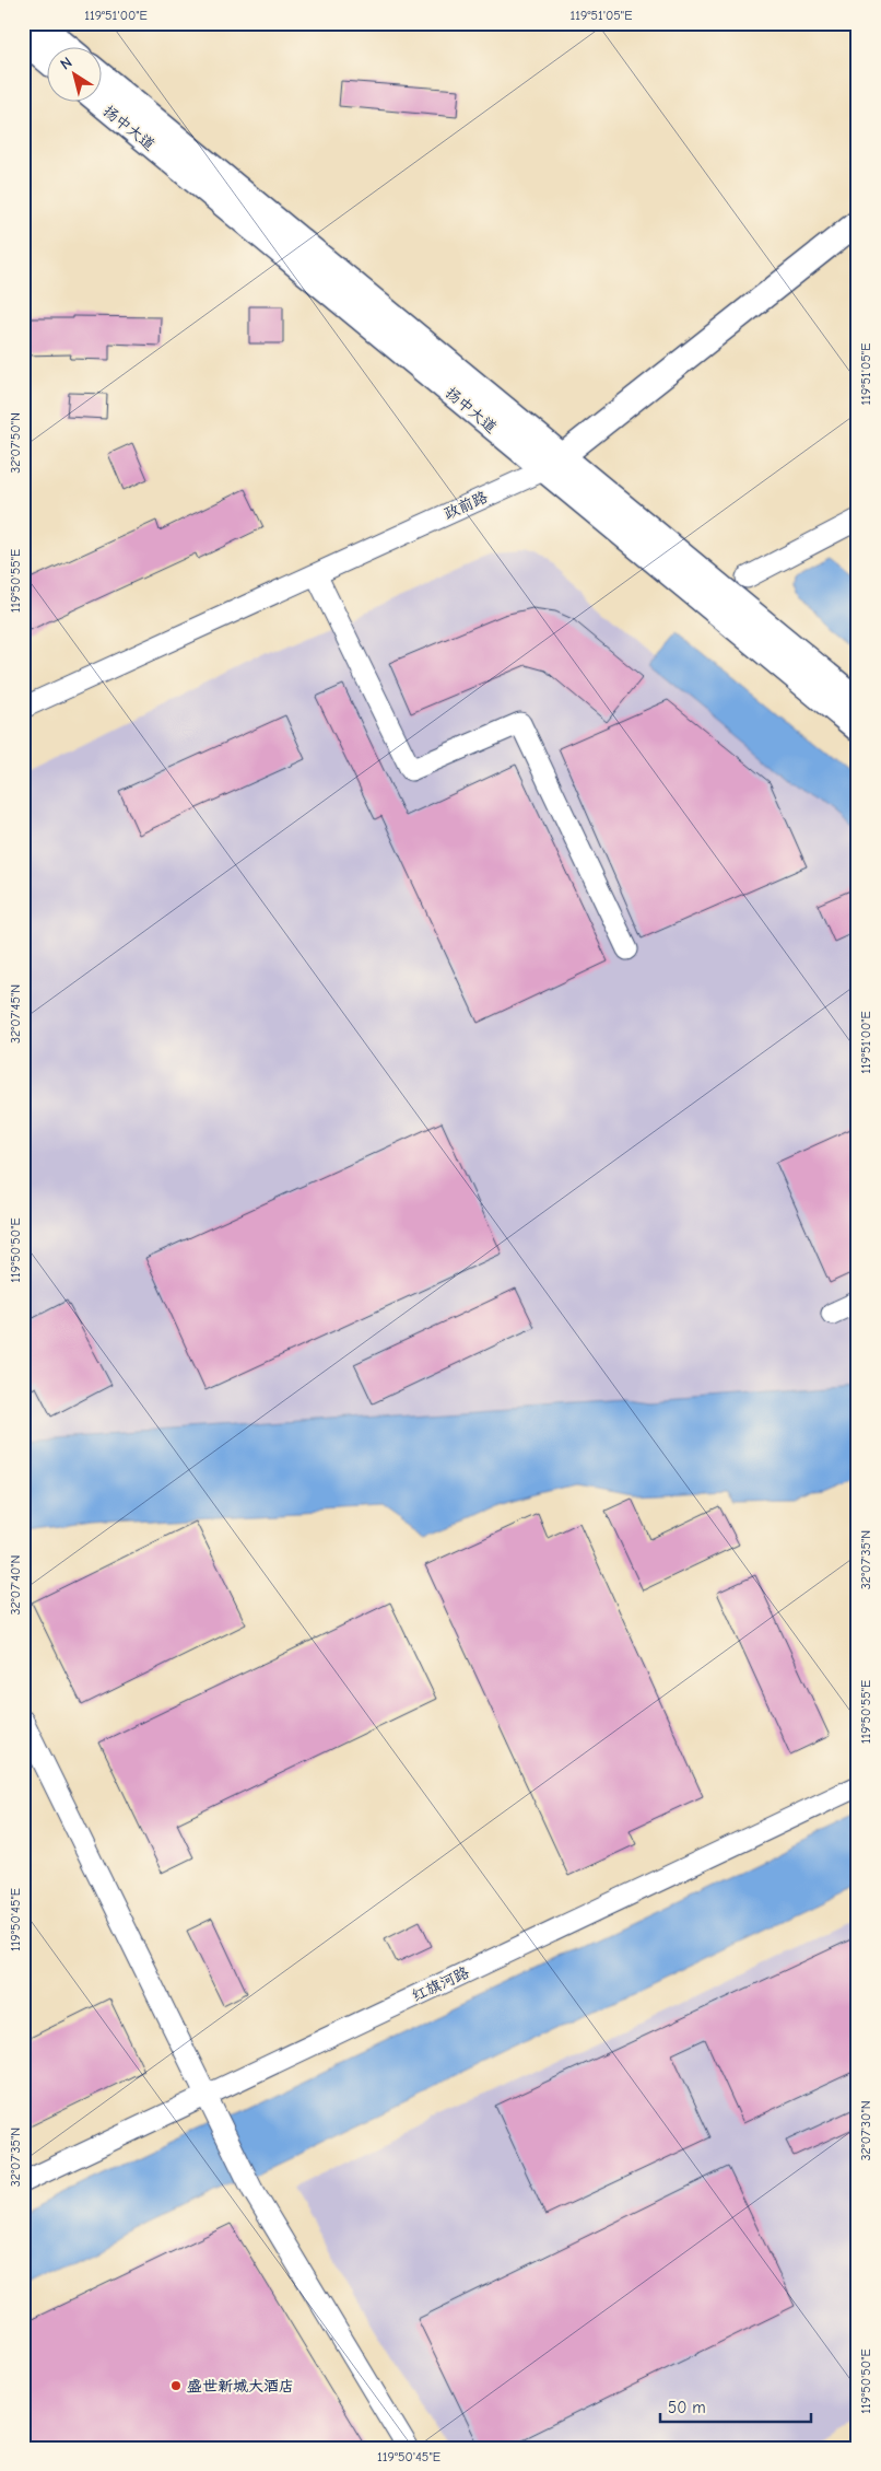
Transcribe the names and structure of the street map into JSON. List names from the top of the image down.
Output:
{
  "streets": {
    "main road": ["扬中大道", "政前路"],
    "street": ["红旗河路"]
  },
  "crossings": [
    ["扬中大道", "政前路"]
  ],
  "places": ["盛世新城大酒店"],
  "scale_bar": "50 m",
  "north": "top left",
  "coordinates": [
    "119°51'00\"E",
    "119°51'05\"E",
    "32°07'50\"N",
    "119°50'55\"E",
    "32°07'45\"N",
    "119°50'50\"E",
    "32°07'35\"N",
    "32°07'40\"N",
    "119°50'45\"E",
    "32°07'30\"N"
  ]
}
